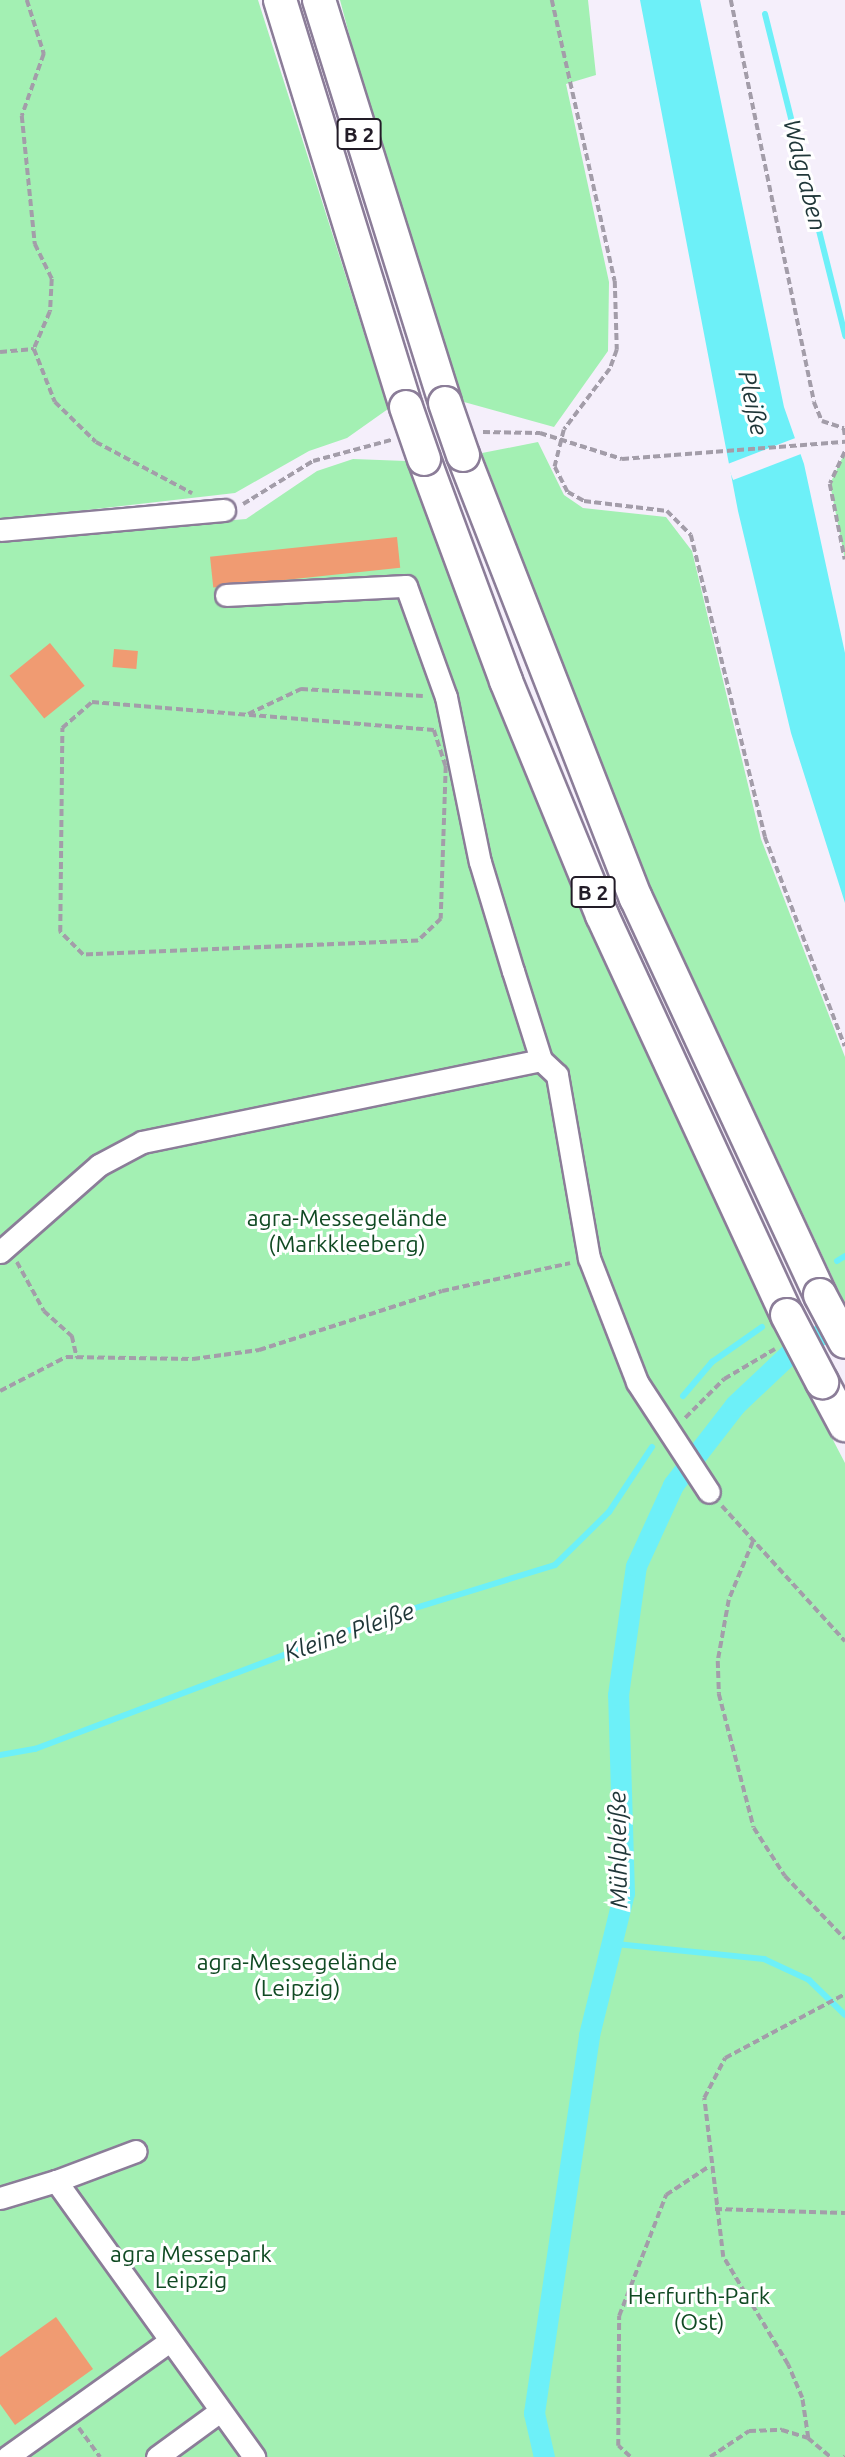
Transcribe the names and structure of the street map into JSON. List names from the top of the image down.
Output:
{
  "streets": {
    "highway": ["B 2"]
  },
  "water": [
    "Walgraben",
    "Pleiße",
    "Kleine Pleiße",
    "Mühlpleiße"
  ],
  "parks": [
    "agra-Messegelände (Markkleeberg)",
    "agra-Messegelände (Leipzig)",
    "agra Messepark Leipzig",
    "Herfurth-Park (Ost)"
  ]
}
